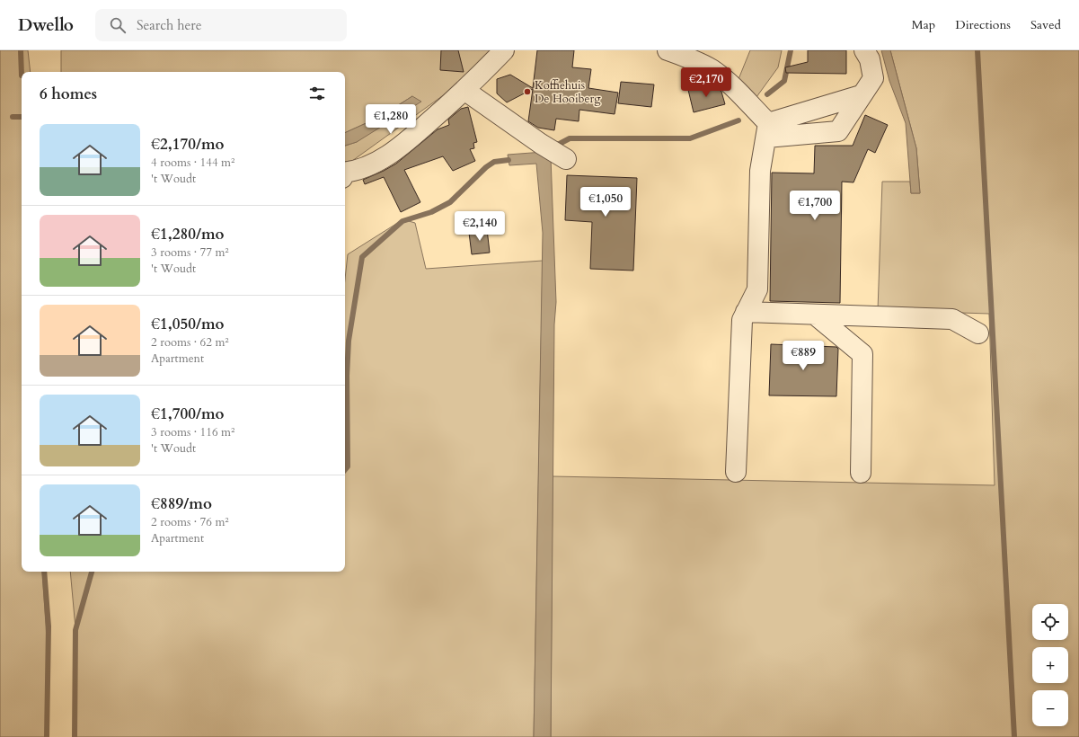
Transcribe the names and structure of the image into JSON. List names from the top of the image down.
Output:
{
  "places": ["Koffiehuis De Hooiberg"],
  "page": {
    "header": "Dwello",
    "search": "Search here",
    "nav": ["Map", "Directions", "Saved"],
    "price": [
      "€2,170",
      "€1,280",
      "€1,050",
      "€1,700",
      "€2,140",
      "€889"
    ],
    "heading": "6 homes",
    "list": [
      {
        "name": "€2,170/mo",
        "note": "4 rooms · 144 m² · 't Woudt"
      },
      {
        "name": "€1,280/mo",
        "note": "3 rooms · 77 m² · 't Woudt"
      },
      {
        "name": "€1,050/mo",
        "note": "2 rooms · 62 m² · Apartment"
      },
      {
        "name": "€1,700/mo",
        "note": "3 rooms · 116 m² · 't Woudt"
      },
      {
        "name": "€889/mo",
        "note": "2 rooms · 76 m² · Apartment"
      }
    ],
    "map_buttons": ["+", "−"]
  }
}
